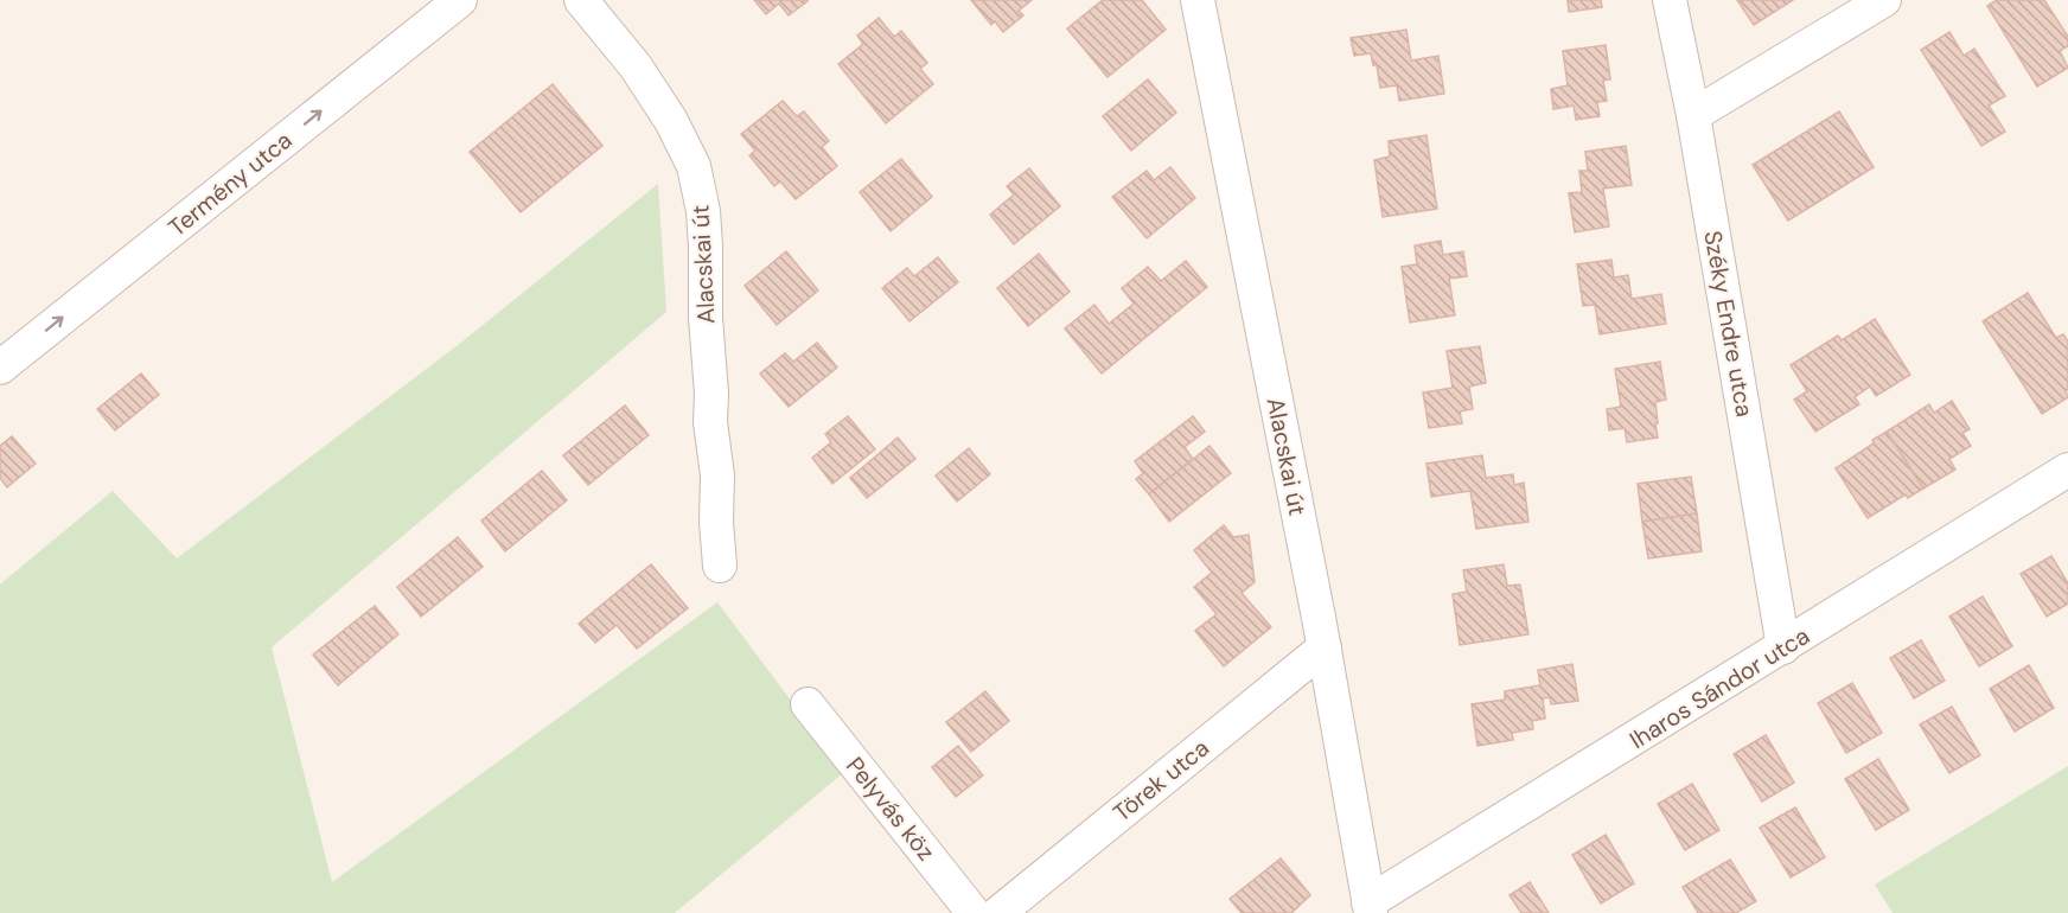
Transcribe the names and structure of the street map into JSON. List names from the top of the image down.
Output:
{
  "streets": {
    "street": [
      "Termény utca",
      "Alacskai út",
      "Széky Endre utca",
      "Iharos Sándor utca",
      "Törek utca",
      "Pelyvás köz"
    ]
  },
  "crossings": [
    ["Alacskai út", "Iharos Sándor utca"],
    ["Alacskai út", "Törek utca"],
    ["Széky Endre utca", "Iharos Sándor utca"]
  ],
  "one_way": ["Termény utca"]
}
